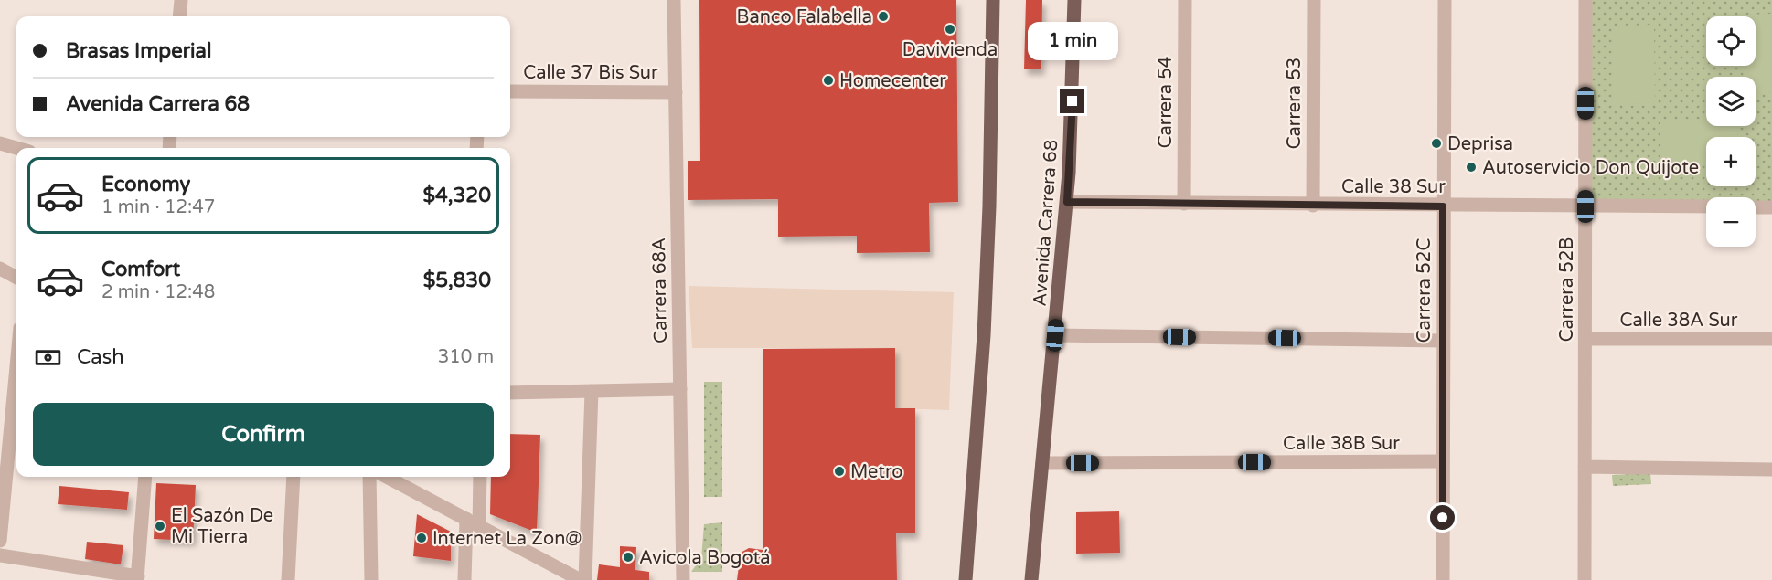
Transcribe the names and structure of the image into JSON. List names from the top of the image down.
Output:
{
  "streets": {
    "main road": ["Avenida Carrera 68"],
    "street": [
      "Calle 37 Bis Sur",
      "Carrera 54",
      "Carrera 53",
      "Calle 38 Sur",
      "Carrera 52B",
      "Carrera 68A",
      "Carrera 52C",
      "Calle 38A Sur",
      "Calle 38B Sur"
    ]
  },
  "crossings": [
    ["Calle 37 Bis Sur", "Carrera 68A"],
    ["Carrera 54", "Calle 38 Sur"],
    ["Carrera 53", "Calle 38 Sur"],
    ["Calle 38 Sur", "Avenida Carrera 68"],
    ["Calle 38 Sur", "Carrera 52B"],
    ["Calle 38 Sur", "Carrera 52C"],
    ["Avenida Carrera 68", "Calle 38B Sur"],
    ["Carrera 52B", "Calle 38A Sur"],
    ["Carrera 52C", "Calle 38B Sur"]
  ],
  "places": [
    "Banco Falabella",
    "Davivienda",
    "Homecenter",
    "Deprisa",
    "Autoservicio Don Quijote",
    "Metro",
    "El Sazón De Mi Tierra",
    "Internet La Zon@",
    "Avicola Bogotá"
  ],
  "page": {
    "map_buttons": ["+", "−"],
    "banner": ["Brasas Imperial", "Avenida Carrera 68"],
    "bubble": "1 min",
    "list": [
      {
        "name": "Economy",
        "note": "1 min · 12:47",
        "value": "$4,320"
      },
      {
        "name": "Comfort",
        "note": "2 min · 12:48",
        "value": "$5,830"
      }
    ],
    "pay": ["Cash", "310 m"],
    "buttons": "Confirm"
  }
}
